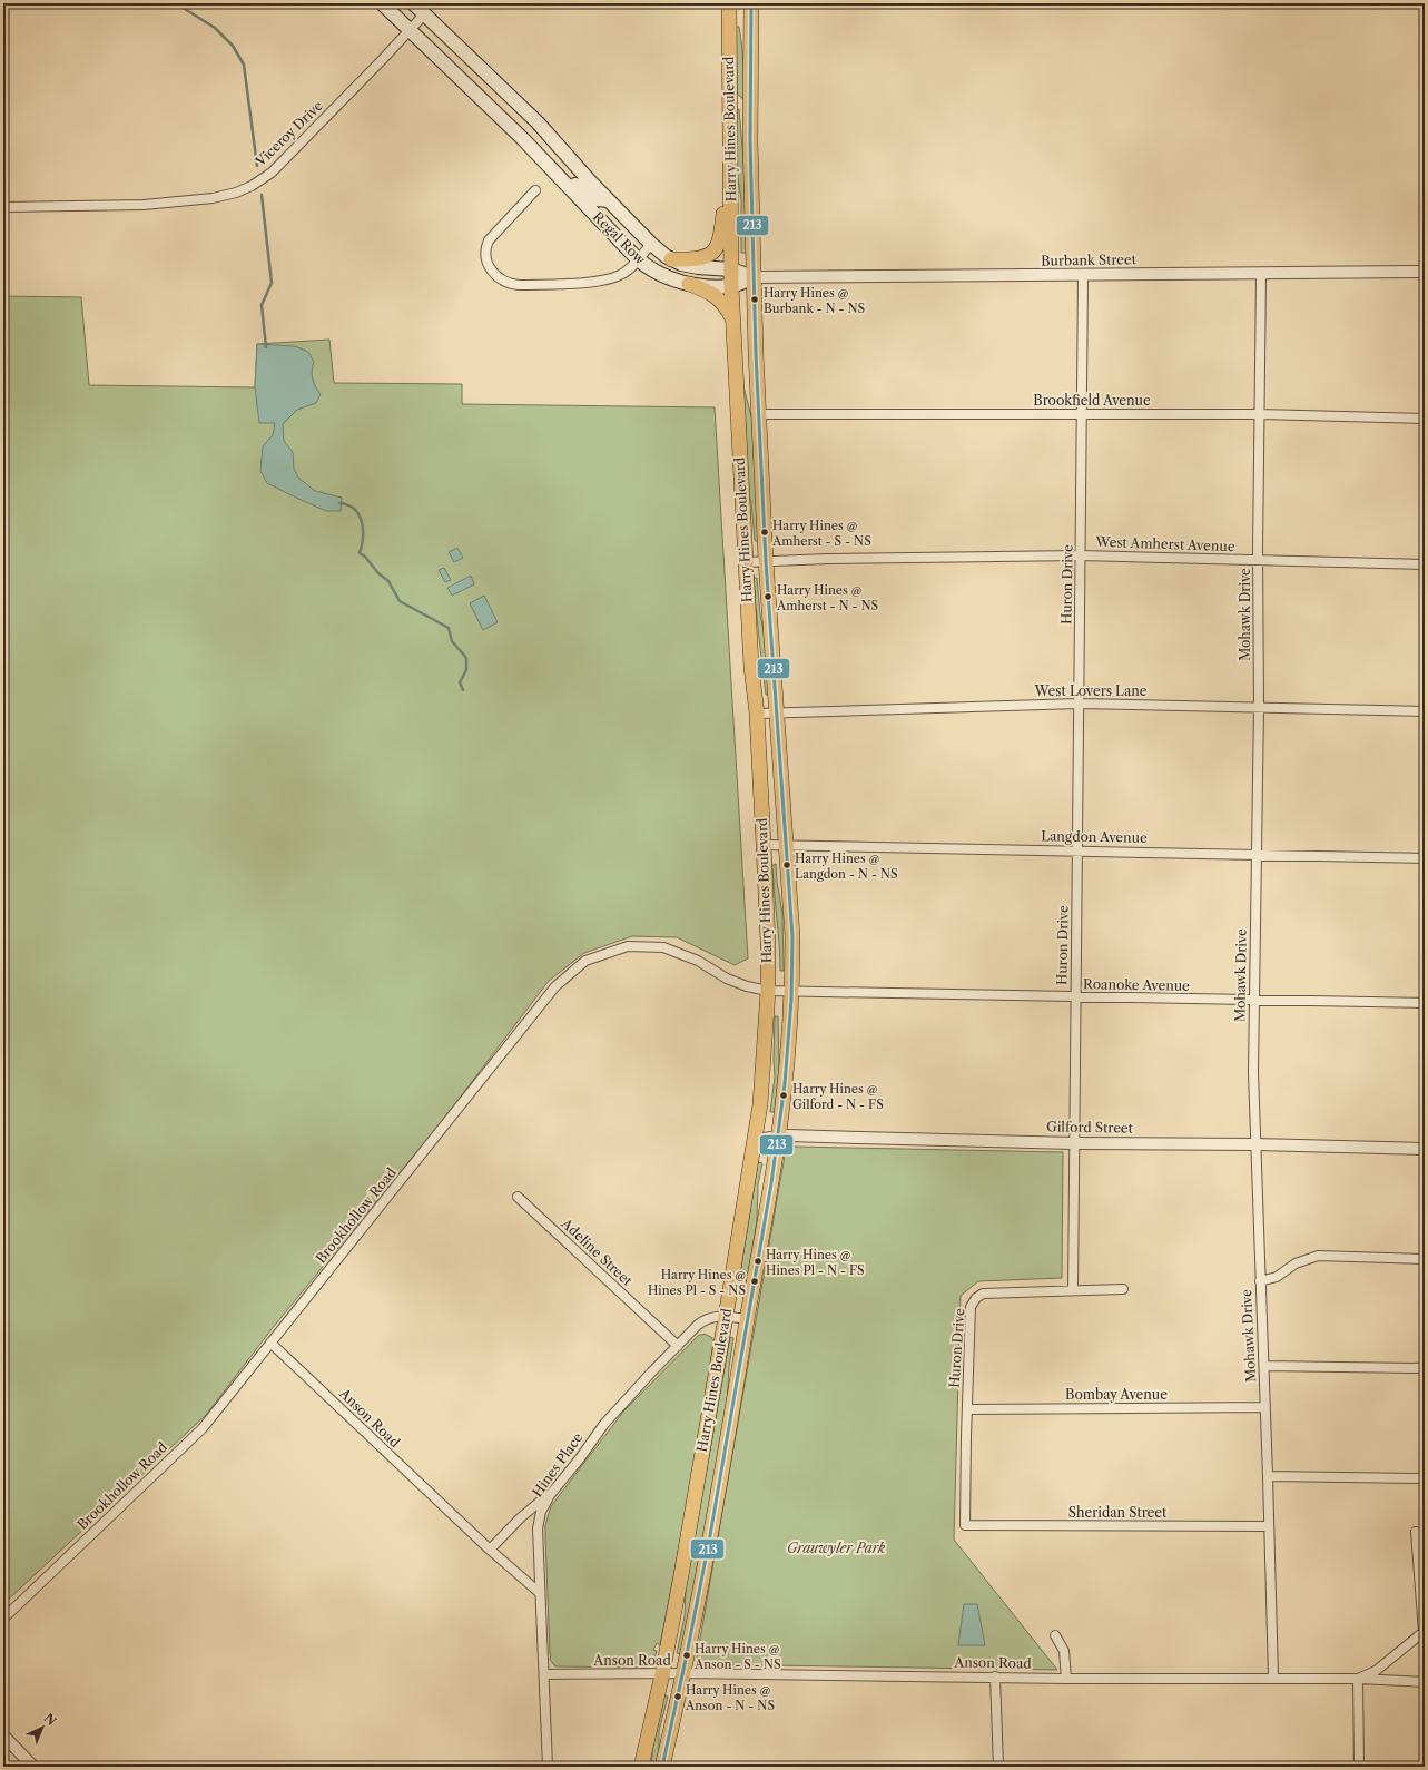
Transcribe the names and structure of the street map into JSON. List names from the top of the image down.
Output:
{
  "streets": {
    "main road": ["Harry Hines Boulevard", "Regal Row"],
    "street": [
      "Viceroy Drive",
      "Burbank Street",
      "Brookfield Avenue",
      "West Amherst Avenue",
      "Huron Drive",
      "Mohawk Drive",
      "West Lovers Lane",
      "Langdon Avenue",
      "Roanoke Avenue",
      "Gilford Street",
      "Brookhollow Road",
      "Adeline Street",
      "Bombay Avenue",
      "Anson Road",
      "Hines Place",
      "Sheridan Street"
    ]
  },
  "crossings": [
    ["Harry Hines Boulevard", "Regal Row"],
    ["Harry Hines Boulevard", "Burbank Street"],
    ["Harry Hines Boulevard", "Brookfield Avenue"],
    ["Harry Hines Boulevard", "West Amherst Avenue"],
    ["Harry Hines Boulevard", "West Lovers Lane"],
    ["Harry Hines Boulevard", "Langdon Avenue"],
    ["Harry Hines Boulevard", "Roanoke Avenue"],
    ["Harry Hines Boulevard", "Gilford Street"],
    ["Harry Hines Boulevard", "Brookhollow Road"],
    ["Harry Hines Boulevard", "Anson Road"],
    ["Harry Hines Boulevard", "Hines Place"],
    ["Viceroy Drive", "Regal Row"],
    ["Regal Row", "Burbank Street"],
    ["Burbank Street", "Huron Drive"],
    ["Burbank Street", "Mohawk Drive"],
    ["Brookfield Avenue", "Huron Drive"],
    ["Brookfield Avenue", "Mohawk Drive"],
    ["West Amherst Avenue", "Huron Drive"],
    ["West Amherst Avenue", "Mohawk Drive"],
    ["Huron Drive", "West Lovers Lane"],
    ["Huron Drive", "Langdon Avenue"],
    ["Huron Drive", "Roanoke Avenue"],
    ["Huron Drive", "Gilford Street"],
    ["Huron Drive", "Bombay Avenue"],
    ["Huron Drive", "Sheridan Street"],
    ["Mohawk Drive", "West Lovers Lane"],
    ["Mohawk Drive", "Langdon Avenue"],
    ["Mohawk Drive", "Roanoke Avenue"],
    ["Mohawk Drive", "Gilford Street"],
    ["Mohawk Drive", "Bombay Avenue"],
    ["Mohawk Drive", "Anson Road"],
    ["Mohawk Drive", "Sheridan Street"],
    ["Roanoke Avenue", "Brookhollow Road"],
    ["Brookhollow Road", "Anson Road"],
    ["Adeline Street", "Hines Place"],
    ["Anson Road", "Hines Place"]
  ],
  "parks": ["Grauwyler Park"],
  "places": [
    "Harry Hines @ Burbank - N - NS",
    "Harry Hines @ Amherst - S - NS",
    "Harry Hines @ Amherst - N - NS",
    "Harry Hines @ Langdon - N - NS",
    "Harry Hines @ Gilford - N - FS",
    "Harry Hines @ Hines Pl - N - FS",
    "Harry Hines @ Hines Pl - S - NS",
    "Harry Hines @ Anson - S - NS",
    "Harry Hines @ Anson - N - NS"
  ],
  "lines": ["transit line 213"],
  "north": "top right"
}
